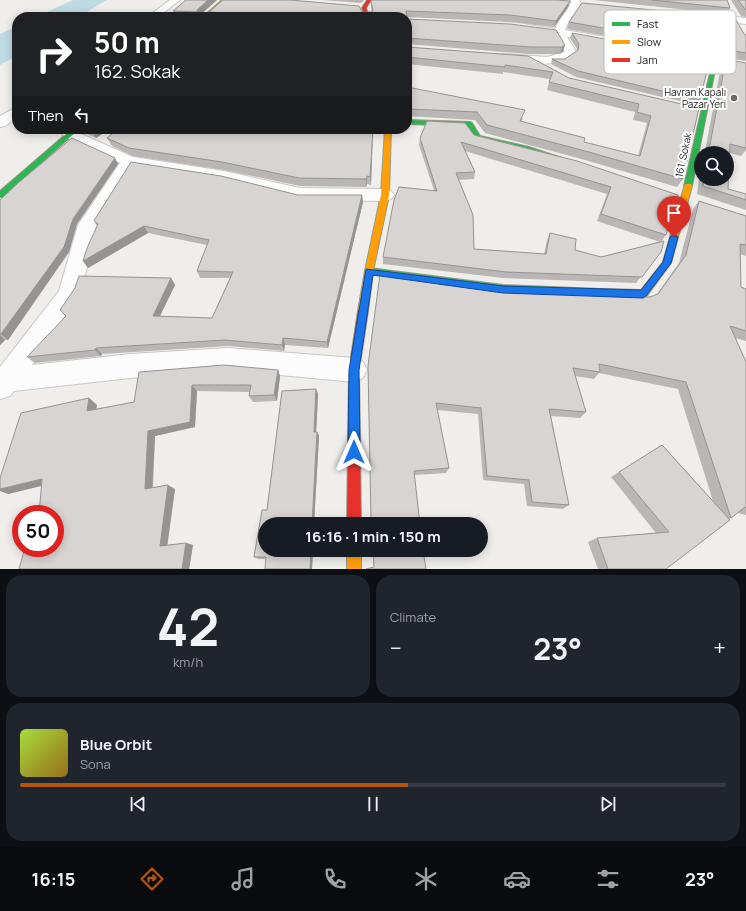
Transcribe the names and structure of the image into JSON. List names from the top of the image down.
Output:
{
  "streets": {
    "street": ["161. Sokak"]
  },
  "places": ["Havran Kapalı Pazar Yeri"],
  "legend": ["Fast", "Slow", "Jam"],
  "page": {
    "turn": ["50 m", "162. Sokak"],
    "then": "Then",
    "limit": "50",
    "trip": "16:16 · 1 min · 150 m",
    "tile": [
      ["42", "km/h"],
      "Climate"
    ],
    "heat": ["−", "23°", "+"],
    "song": ["Blue Orbit", "Sona"],
    "tabs": ["16:15", "23°"]
  }
}
